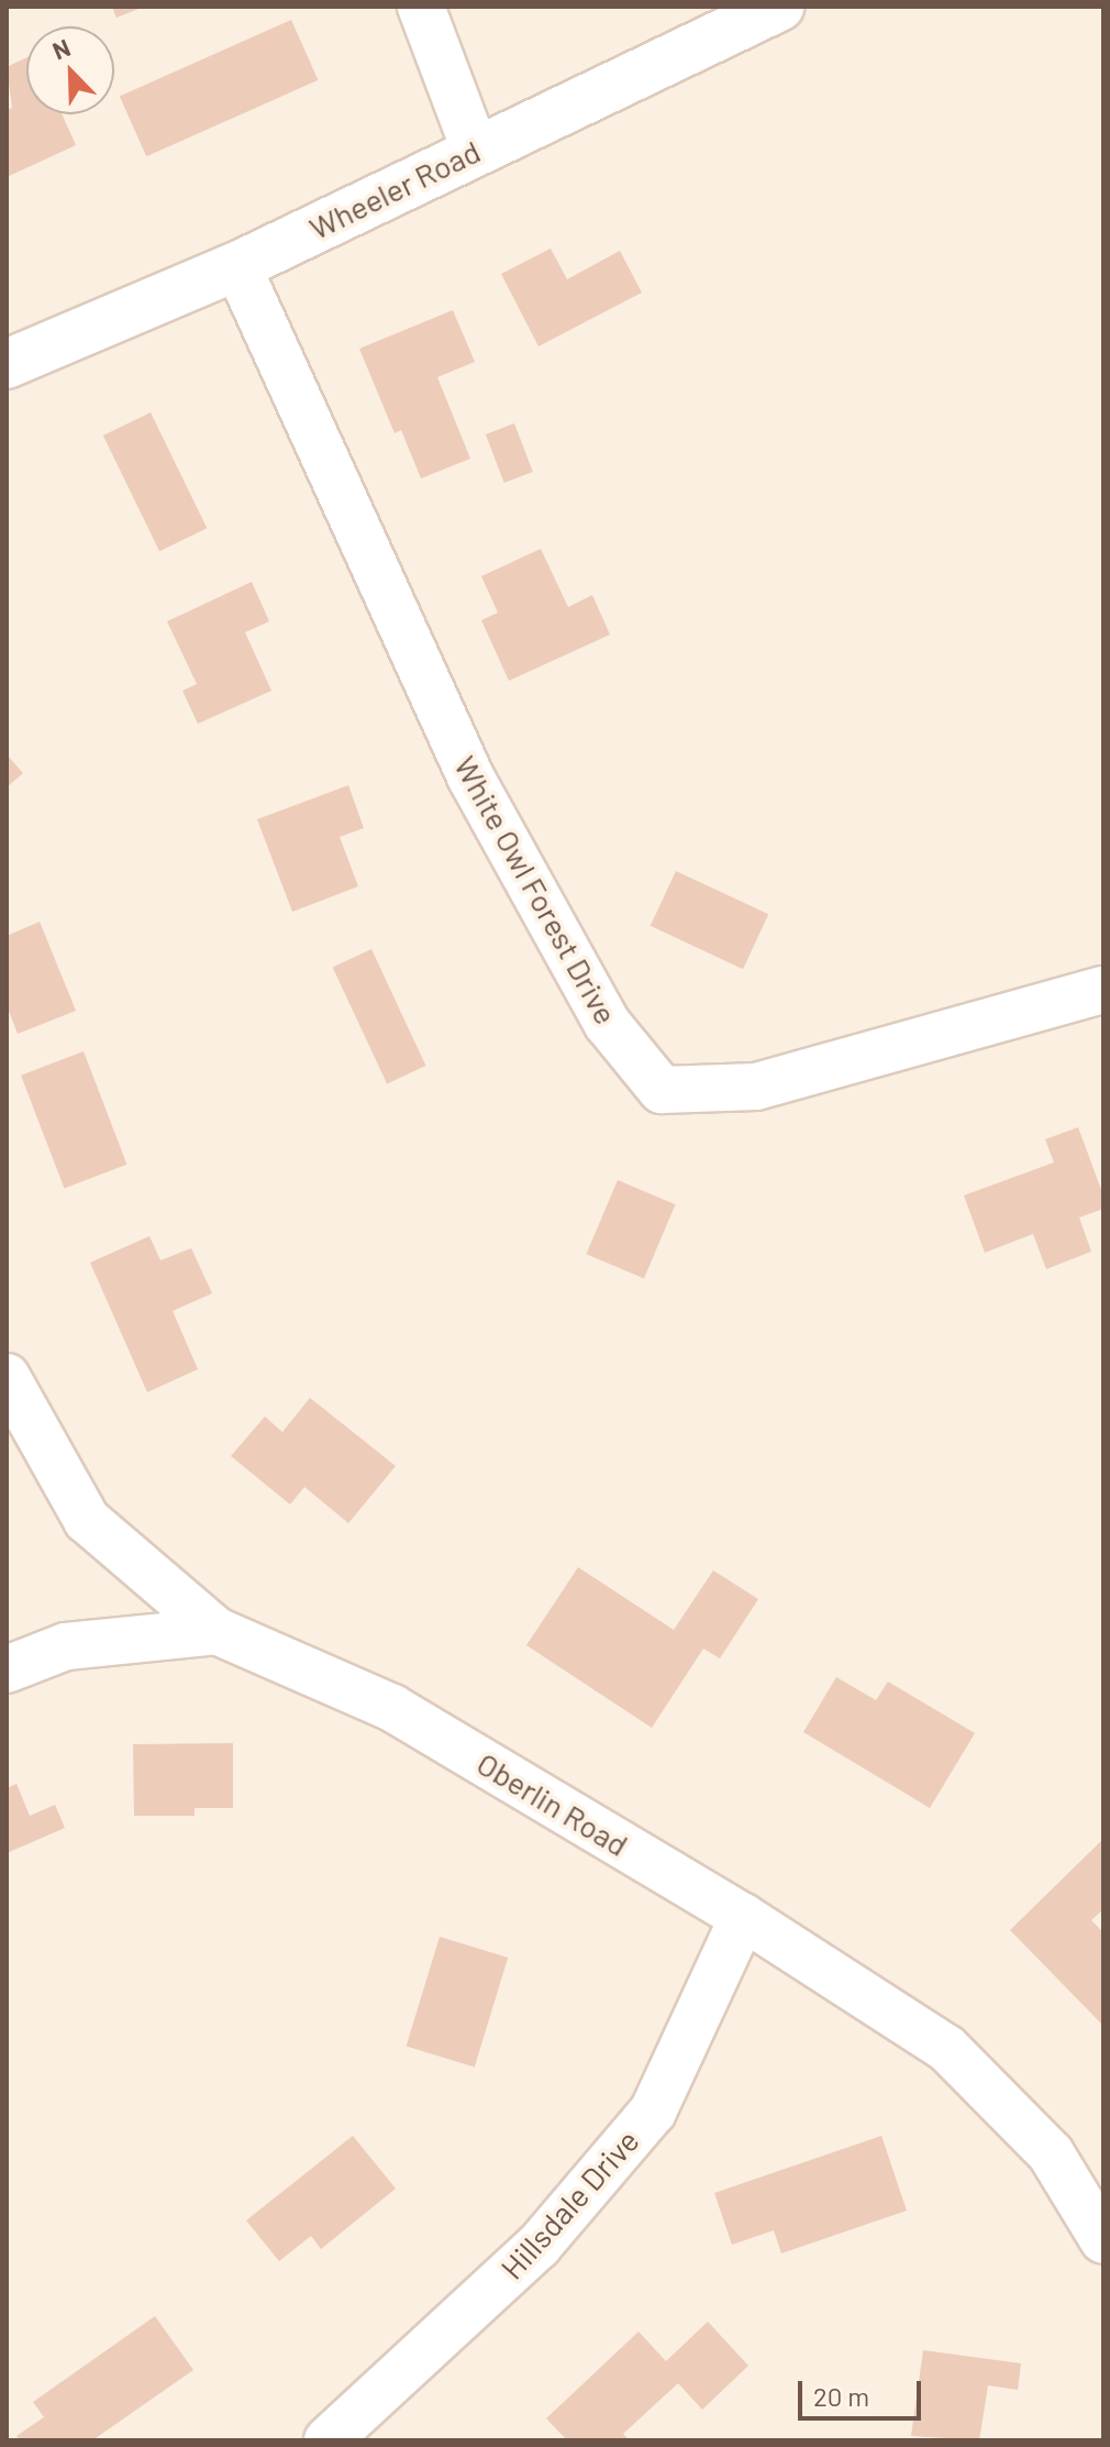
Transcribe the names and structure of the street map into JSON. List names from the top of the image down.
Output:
{
  "streets": {
    "street": [
      "Wheeler Road",
      "White Owl Forest Drive",
      "Oberlin Road",
      "Hillsdale Drive"
    ]
  },
  "crossings": [
    ["Wheeler Road", "White Owl Forest Drive"],
    ["Oberlin Road", "Hillsdale Drive"]
  ],
  "scale_bar": "20 m",
  "north": "top left"
}
